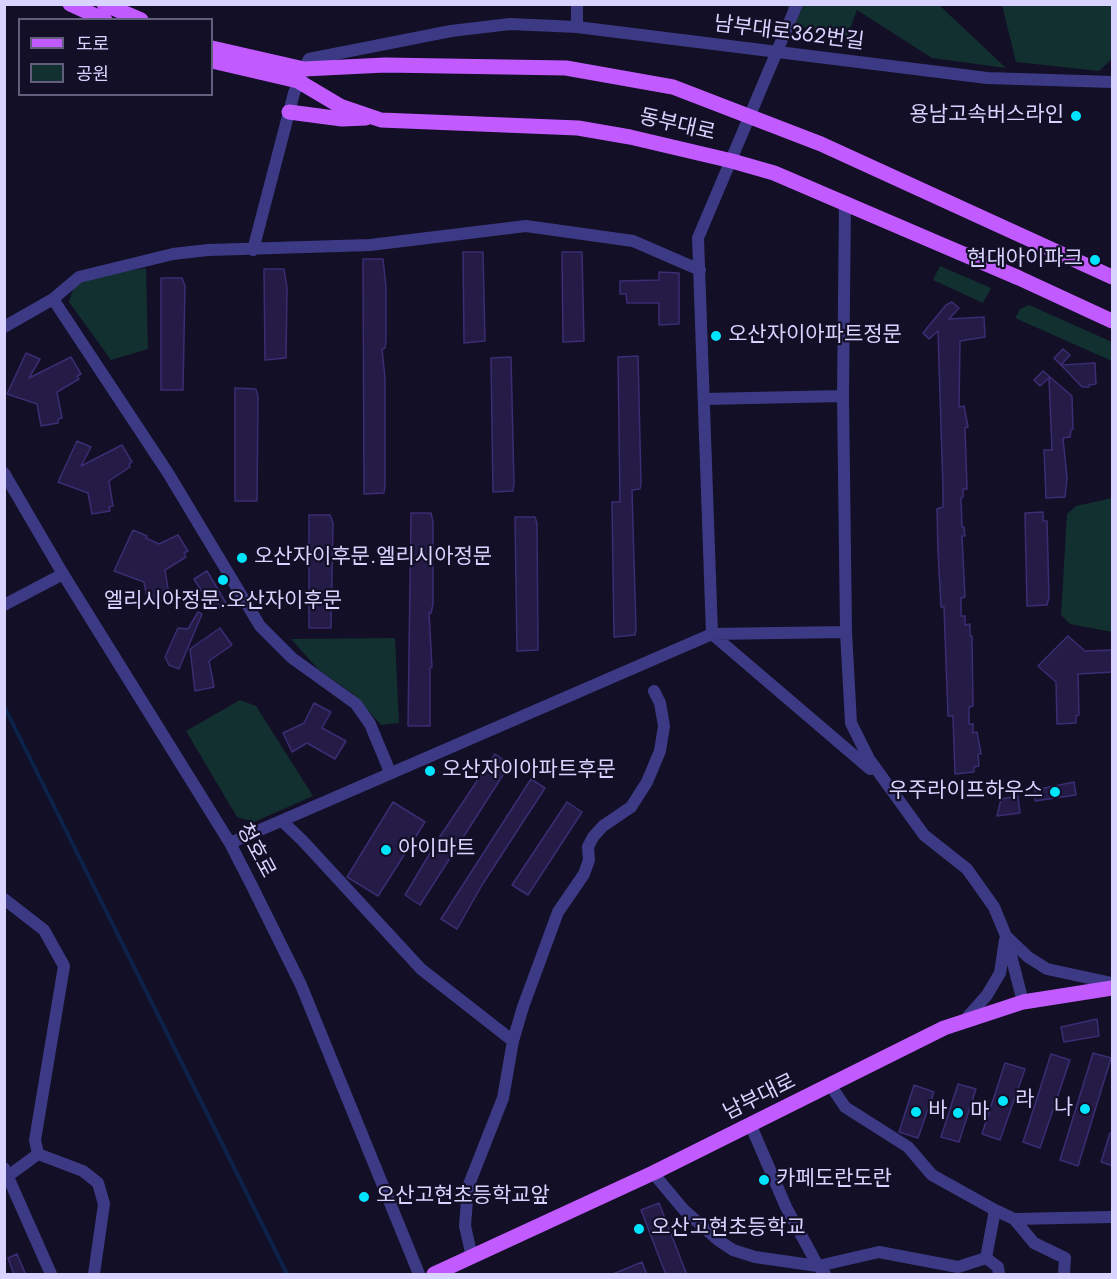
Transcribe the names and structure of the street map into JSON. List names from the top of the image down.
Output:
{
  "streets": {
    "main road": ["동부대로", "남부대로"],
    "street": ["남부대로362번길", "청호로"]
  },
  "crossings": [
    ["남부대로362번길", "동부대로"]
  ],
  "places": [
    "용남고속버스라인",
    "현대아이파크",
    "오산자이아파트정문",
    "오산자이후문.엘리시아정문",
    "엘리시아정문.오산자이후문",
    "오산자이아파트후문",
    "우주라이프하우스",
    "아이마트",
    "라",
    "나",
    "바",
    "마",
    "카페도란도란",
    "오산고현초등학교앞",
    "오산고현초등학교"
  ],
  "legend": ["도로", "공원"]
}
